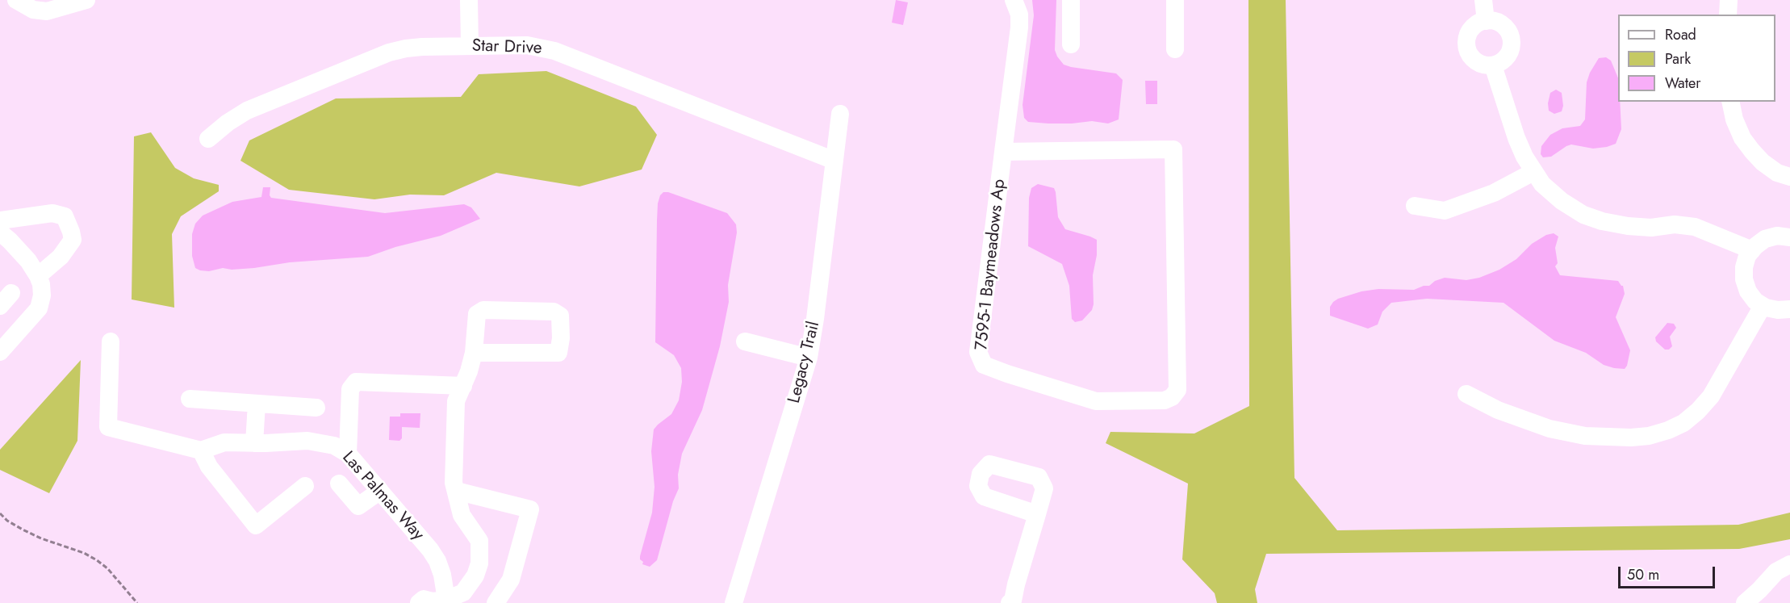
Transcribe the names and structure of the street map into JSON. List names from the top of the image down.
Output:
{
  "streets": {
    "street": [
      "Star Drive",
      "7595-1 Baymeadows Ap",
      "Legacy Trail",
      "Las Palmas Way"
    ]
  },
  "crossings": [
    ["Star Drive", "Legacy Trail"]
  ],
  "legend": ["Road", "Park", "Water"],
  "scale_bar": "50 m"
}
